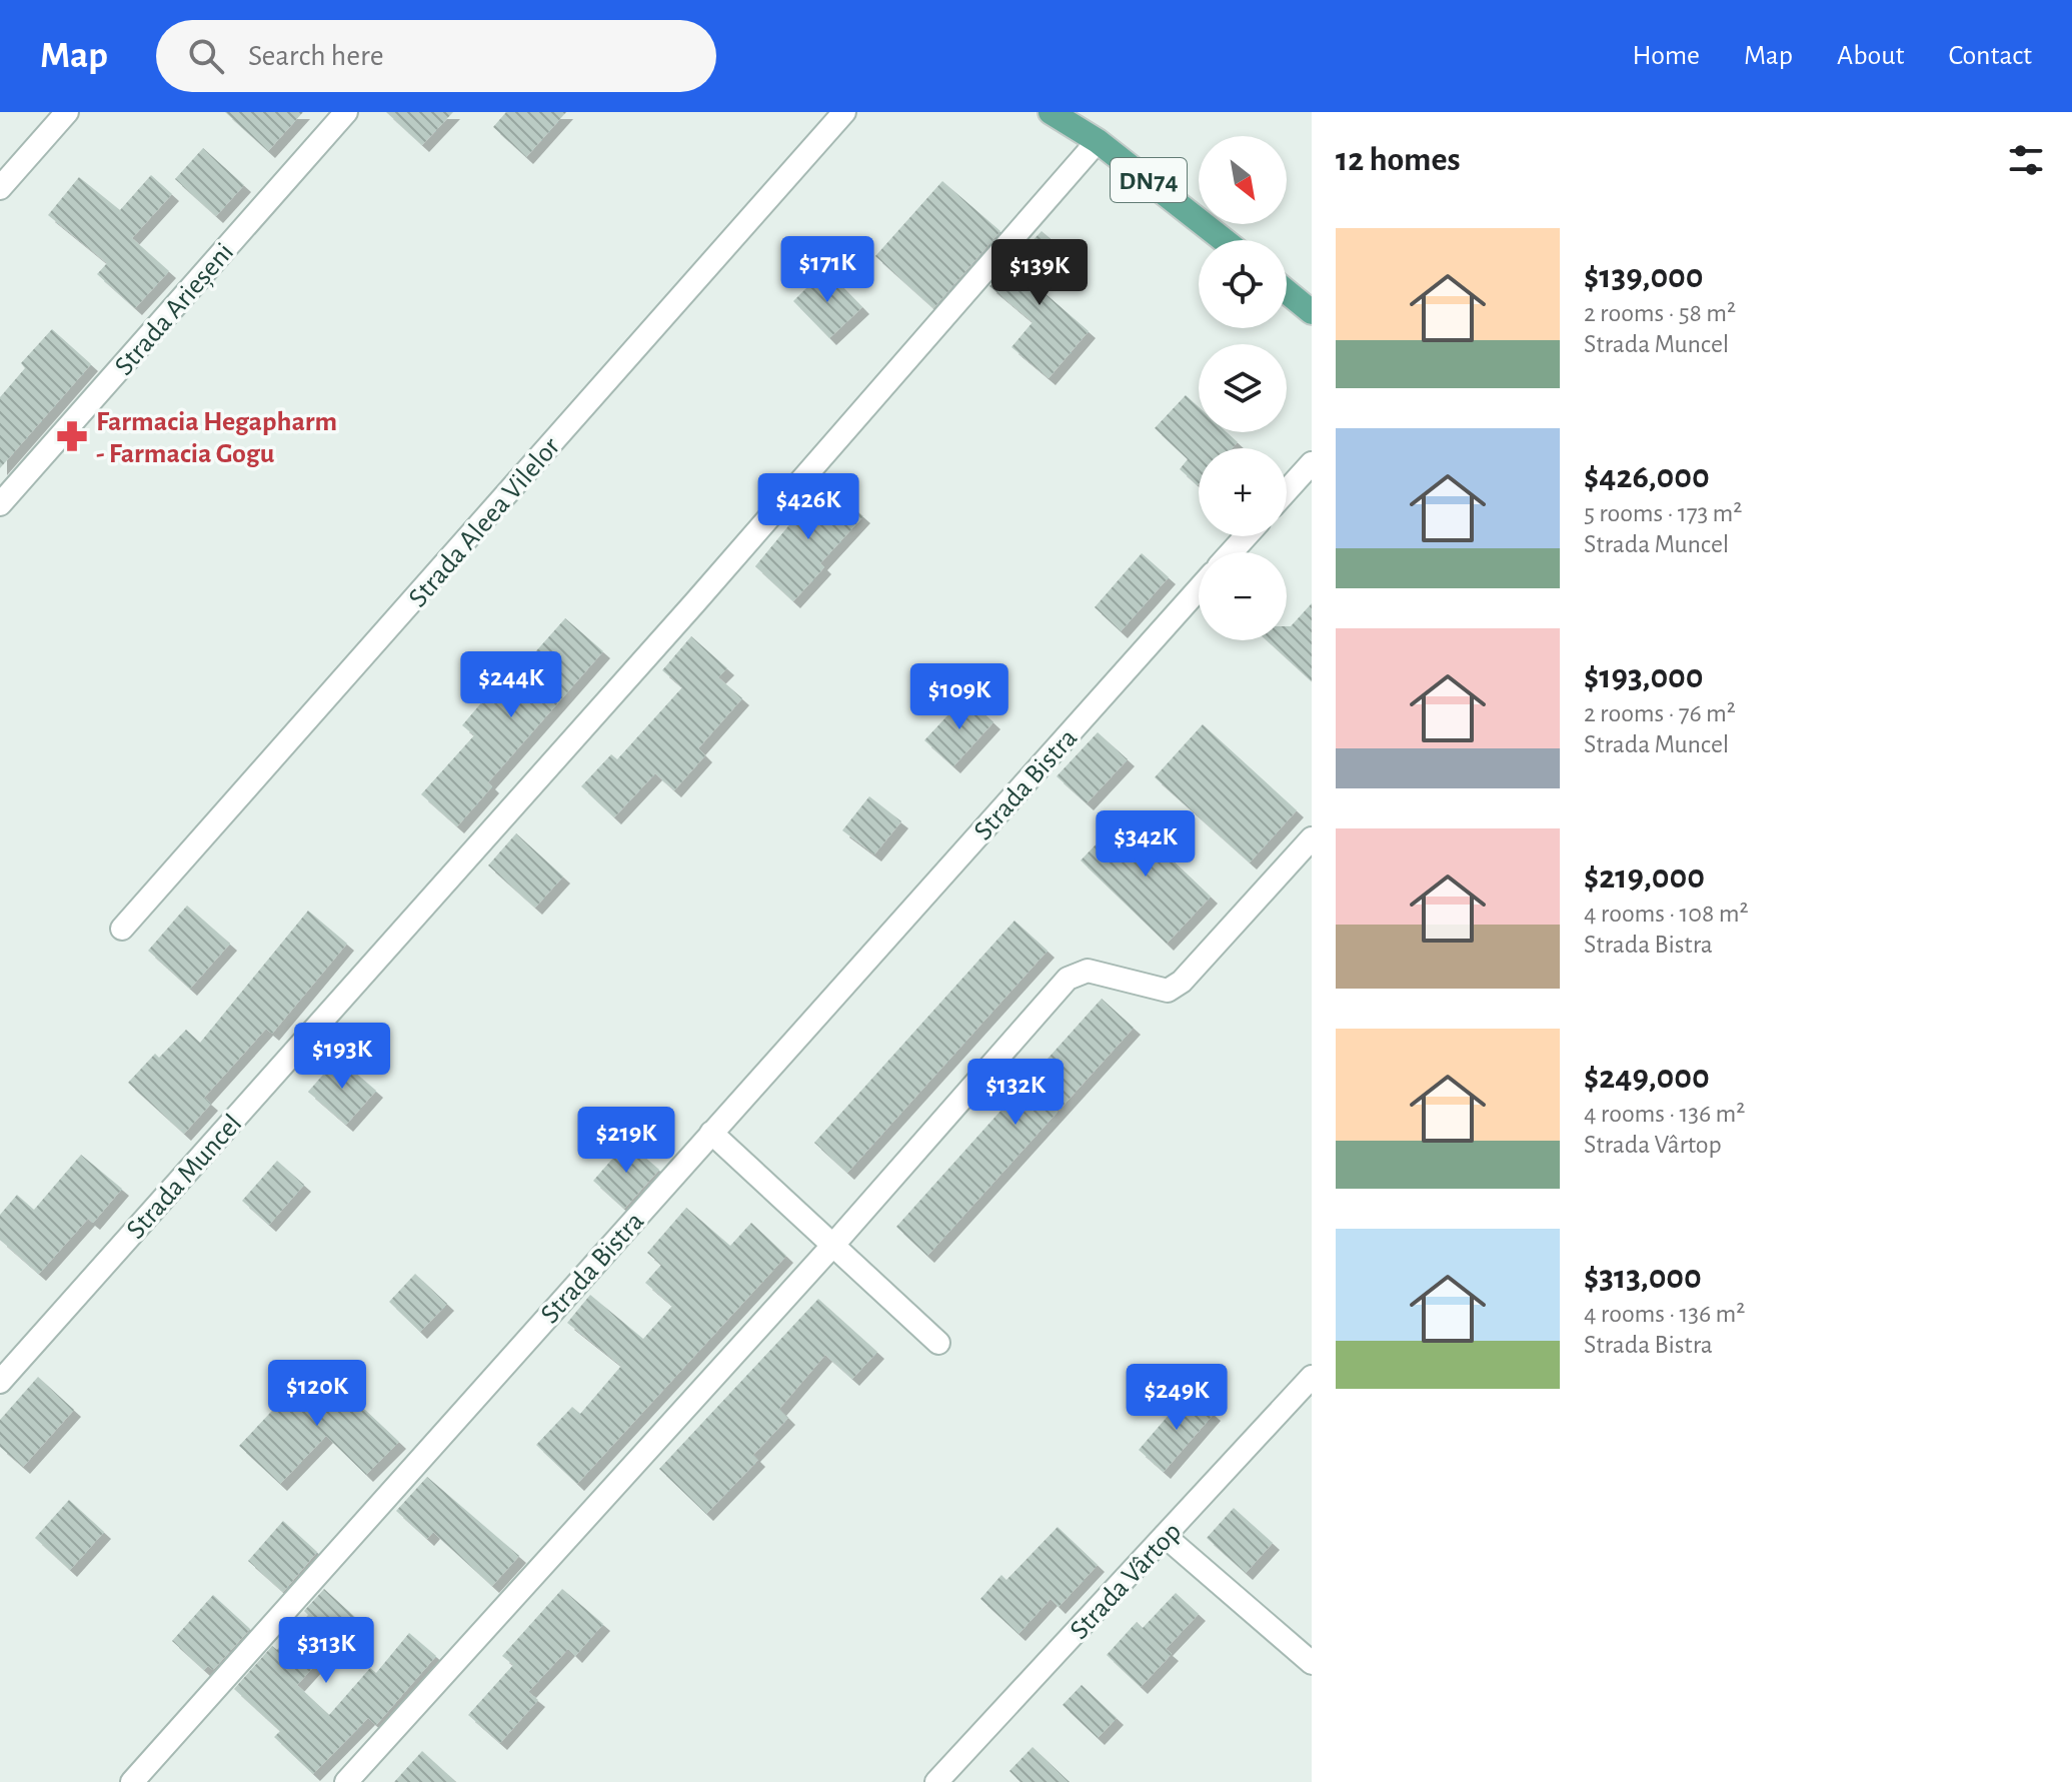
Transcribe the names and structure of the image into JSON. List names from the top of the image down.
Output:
{
  "streets": {
    "main road": ["DN74"],
    "street": [
      "Strada Arieșeni",
      "Strada Aleea Vilelor",
      "Strada Bistra",
      "Strada Muncel",
      "Strada Vârtop"
    ]
  },
  "crossings": [
    ["DN74", "Strada Muncel"]
  ],
  "places": {
    "pharmacy": ["Farmacia Hegapharm - Farmacia Gogu"]
  },
  "north": "bottom right",
  "page": {
    "header": "Map",
    "search": "Search here",
    "nav": [
      "Home",
      "Map",
      "About",
      "Contact"
    ],
    "heading": "12 homes",
    "map_buttons": ["+", "−"],
    "list": [
      {
        "name": "$139,000",
        "note": "2 rooms · 58 m² · Strada Muncel"
      },
      {
        "name": "$426,000",
        "note": "5 rooms · 173 m² · Strada Muncel"
      },
      {
        "name": "$193,000",
        "note": "2 rooms · 76 m² · Strada Muncel"
      },
      {
        "name": "$219,000",
        "note": "4 rooms · 108 m² · Strada Bistra"
      },
      {
        "name": "$249,000",
        "note": "4 rooms · 136 m² · Strada Vârtop"
      },
      {
        "name": "$313,000",
        "note": "4 rooms · 136 m² · Strada Bistra"
      }
    ],
    "price": [
      "$171K",
      "$139K",
      "$426K",
      "$244K",
      "$109K",
      "$342K",
      "$193K",
      "$132K",
      "$219K",
      "$120K",
      "$249K",
      "$313K"
    ]
  }
}
